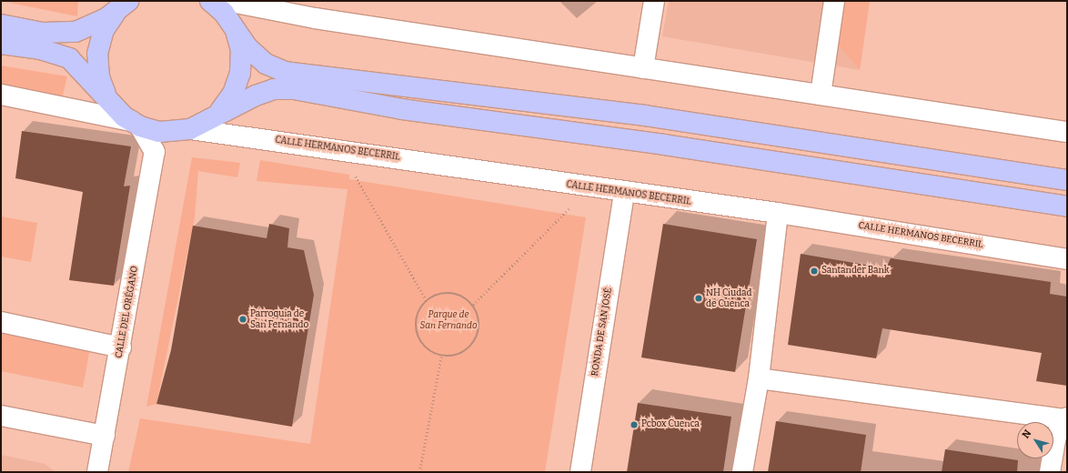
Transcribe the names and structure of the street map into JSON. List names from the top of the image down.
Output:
{
  "streets": {
    "main road": ["CALLE HERMANOS BECERRIL"],
    "street": ["CALLE DEL ORÉGANO", "RONDA DE SAN JOSÉ"]
  },
  "crossings": [
    ["CALLE HERMANOS BECERRIL", "RONDA DE SAN JOSÉ"]
  ],
  "parks": ["Parque de San Fernando"],
  "places": [
    "Santander Bank",
    "NH Ciudad de Cuenca",
    "Parroquia de San Fernando",
    "Pcbox Cuenca"
  ],
  "north": "top left"
}
